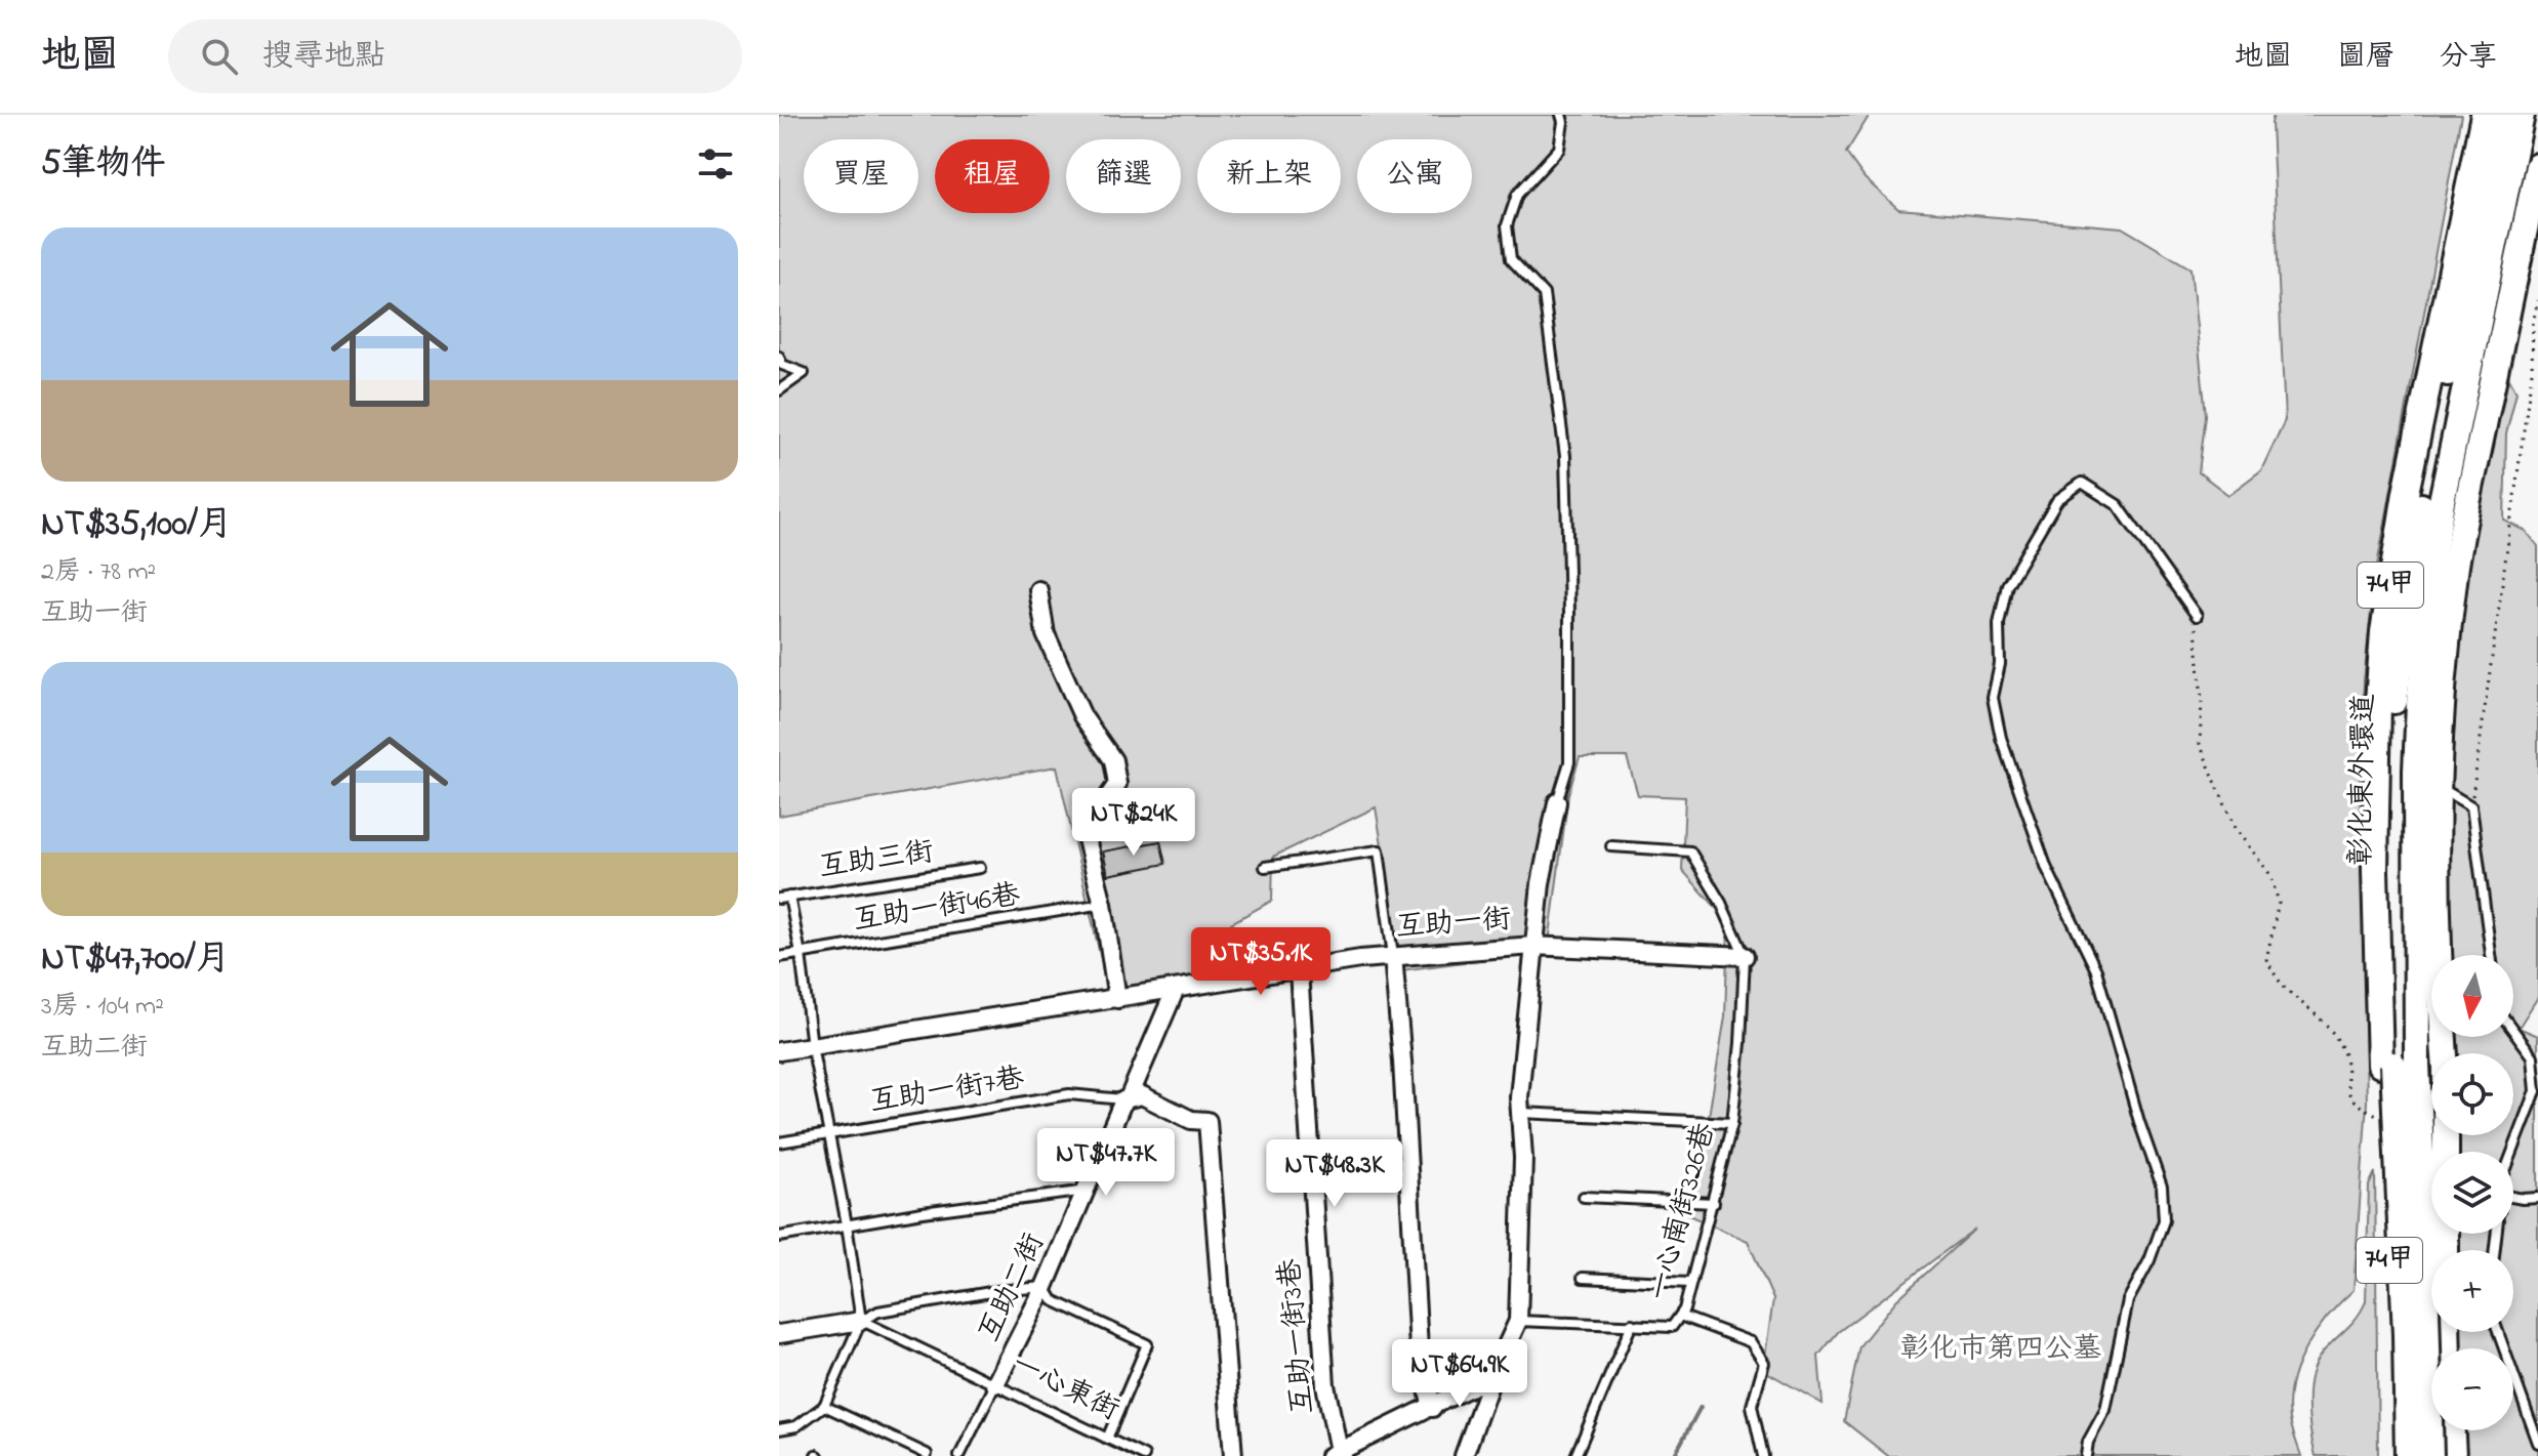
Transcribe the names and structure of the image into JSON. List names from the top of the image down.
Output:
{
  "streets": {
    "main road": ["74甲", "彰化東外環道"],
    "street": ["互助一街", "互助二街", "互助一街3巷"],
    "lane": [
      "互助三街",
      "互助一街46巷",
      "互助一街7巷",
      "一心南街326巷",
      "一心東街"
    ]
  },
  "crossings": [
    ["74甲", "彰化東外環道"],
    ["互助一街", "一心南街326巷"],
    ["互助一街", "互助二街"],
    ["互助一街", "互助一街3巷"],
    ["互助一街7巷", "互助二街"],
    ["互助二街", "一心東街"]
  ],
  "parks": ["彰化市第四公墓"],
  "north": "bottom",
  "page": {
    "header": "地圖",
    "search": "搜尋地點",
    "nav": ["地圖", "圖層", "分享"],
    "heading": "5筆物件",
    "chip": [
      "買屋",
      "租屋",
      "篩選",
      "新上架",
      "公寓"
    ],
    "list": [
      {
        "name": "NT$35,100/月",
        "note": "2房 · 78 m² · 互助一街"
      },
      {
        "name": "NT$47,700/月",
        "note": "3房 · 104 m² · 互助二街"
      }
    ],
    "price": [
      "NT$24K",
      "NT$35.1K",
      "NT$47.7K",
      "NT$48.3K",
      "NT$64.9K"
    ],
    "map_buttons": ["+", "−"]
  }
}
